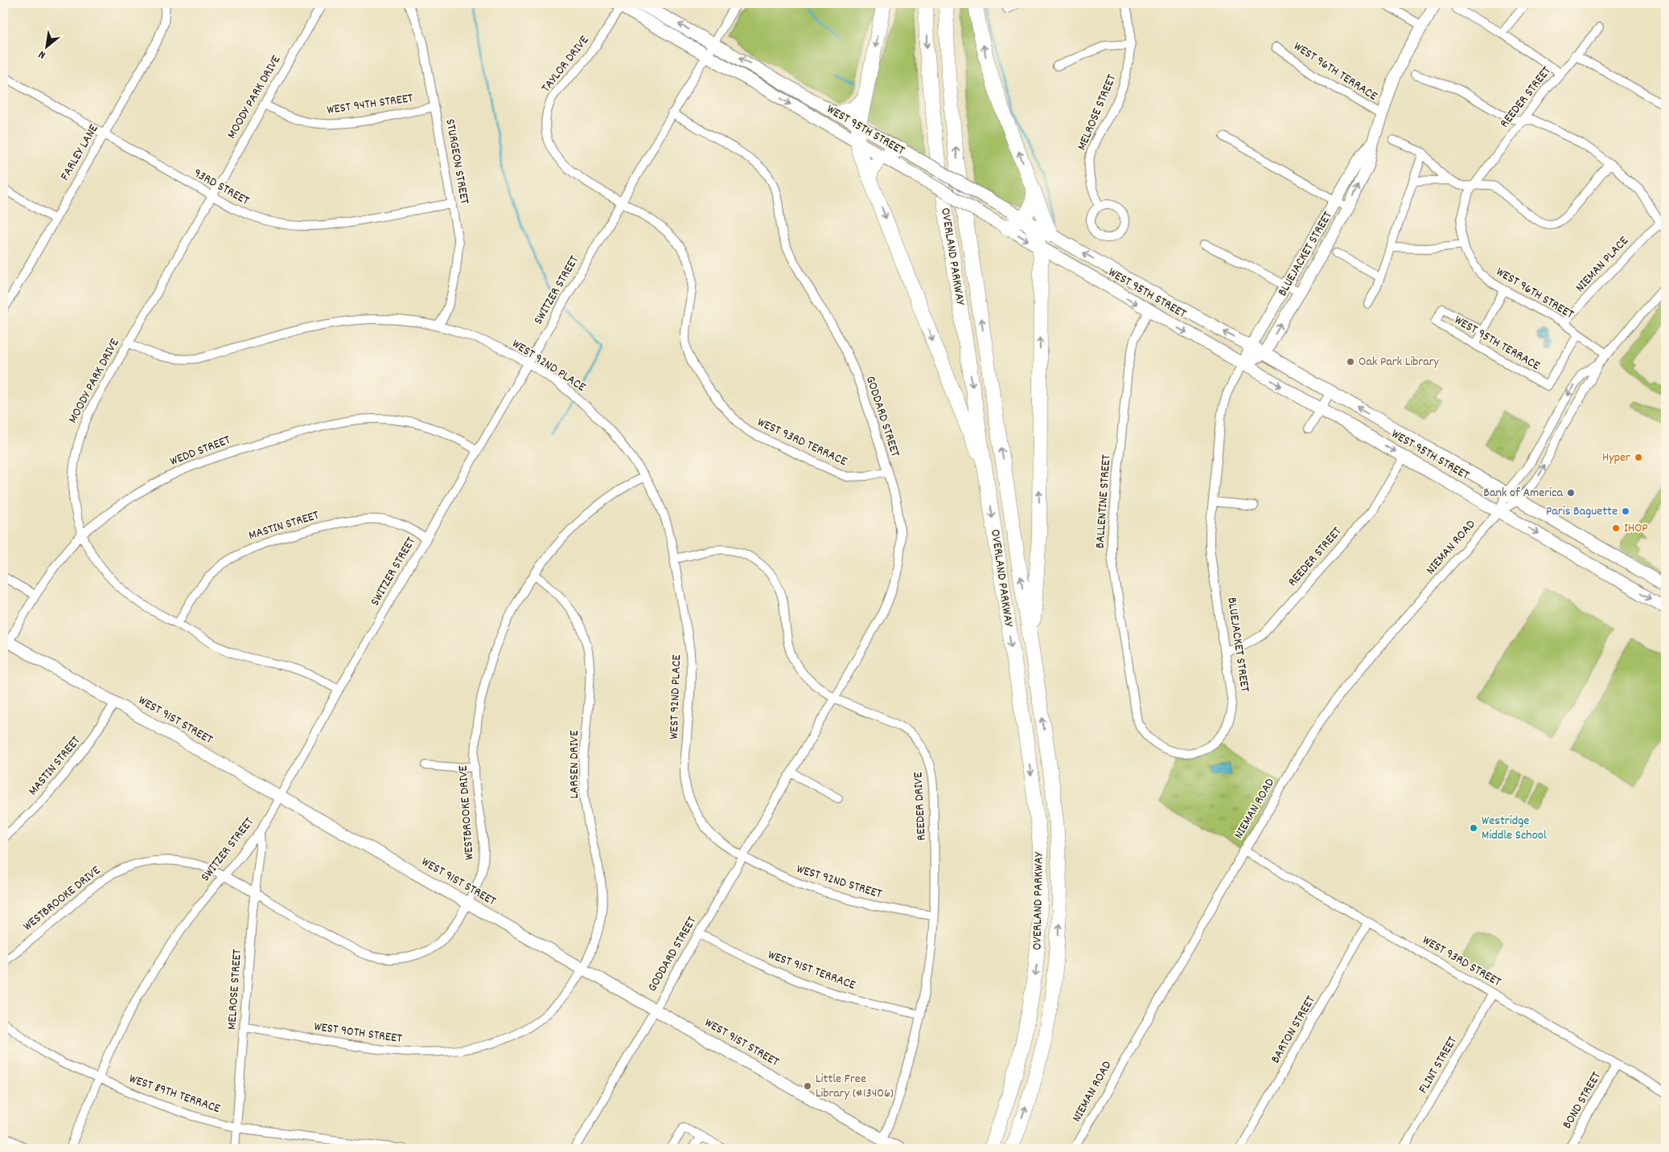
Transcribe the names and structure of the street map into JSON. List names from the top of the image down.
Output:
{
  "streets": {
    "highway": ["OVERLAND PARKWAY"],
    "main road": ["WEST 95TH STREET"],
    "street": [
      "TAYLOR DRIVE",
      "WEST 96TH TERRACE",
      "MOODY PARK DRIVE",
      "REEDER STREET",
      "WEST 94TH STREET",
      "MELROSE STREET",
      "FARLEY LANE",
      "STURGEON STREET",
      "93RD STREET",
      "BLUEJACKET STREET",
      "NIEMAN PLACE",
      "SWITZER STREET",
      "WEST 96TH STREET",
      "WEST 95TH TERRACE",
      "WEST 92ND PLACE",
      "GODDARD STREET",
      "WEST 93RD TERRACE",
      "WEDD STREET",
      "BALLENTINE STREET",
      "MASTIN STREET",
      "NIEMAN ROAD",
      "WEST 91ST STREET",
      "LARSEN DRIVE",
      "REEDER DRIVE",
      "WESTBROOKE DRIVE",
      "WEST 92ND STREET",
      "WEST 93RD STREET",
      "WEST 91ST TERRACE",
      "BARTON STREET",
      "WEST 90TH STREET",
      "FLINT STREET",
      "WEST 89TH TERRACE",
      "BOND STREET"
    ]
  },
  "crossings": [
    ["TAYLOR DRIVE", "WEST 95TH STREET"],
    ["TAYLOR DRIVE", "SWITZER STREET"],
    ["TAYLOR DRIVE", "WEST 93RD TERRACE"],
    ["WEST 96TH TERRACE", "BLUEJACKET STREET"],
    ["MOODY PARK DRIVE", "WEST 94TH STREET"],
    ["MOODY PARK DRIVE", "93RD STREET"],
    ["MOODY PARK DRIVE", "SWITZER STREET"],
    ["MOODY PARK DRIVE", "WEST 92ND PLACE"],
    ["MOODY PARK DRIVE", "WEDD STREET"],
    ["MOODY PARK DRIVE", "MASTIN STREET"],
    ["REEDER STREET", "WEST 95TH STREET"],
    ["REEDER STREET", "BLUEJACKET STREET"],
    ["REEDER STREET", "WEST 96TH STREET"],
    ["WEST 94TH STREET", "STURGEON STREET"],
    ["MELROSE STREET", "SWITZER STREET"],
    ["MELROSE STREET", "WESTBROOKE DRIVE"],
    ["MELROSE STREET", "WEST 90TH STREET"],
    ["MELROSE STREET", "WEST 89TH TERRACE"],
    ["WEST 95TH STREET", "BLUEJACKET STREET"],
    ["WEST 95TH STREET", "SWITZER STREET"],
    ["WEST 95TH STREET", "BALLENTINE STREET"],
    ["WEST 95TH STREET", "NIEMAN ROAD"],
    ["FARLEY LANE", "93RD STREET"],
    ["STURGEON STREET", "93RD STREET"],
    ["STURGEON STREET", "WEST 92ND PLACE"],
    ["BLUEJACKET STREET", "BALLENTINE STREET"],
    ["NIEMAN PLACE", "WEST 96TH STREET"],
    ["SWITZER STREET", "WEST 92ND PLACE"],
    ["SWITZER STREET", "GODDARD STREET"],
    ["SWITZER STREET", "WEST 93RD TERRACE"],
    ["SWITZER STREET", "WEDD STREET"],
    ["SWITZER STREET", "MASTIN STREET"],
    ["SWITZER STREET", "WEST 91ST STREET"],
    ["SWITZER STREET", "WESTBROOKE DRIVE"],
    ["SWITZER STREET", "WEST 89TH TERRACE"],
    ["WEST 96TH STREET", "WEST 95TH TERRACE"],
    ["WEST 96TH STREET", "NIEMAN ROAD"],
    ["WEST 92ND PLACE", "GODDARD STREET"],
    ["WEST 92ND PLACE", "REEDER DRIVE"],
    ["WEST 92ND PLACE", "WESTBROOKE DRIVE"],
    ["WEST 92ND PLACE", "WEST 92ND STREET"],
    ["GODDARD STREET", "WEST 93RD TERRACE"],
    ["GODDARD STREET", "WEST 91ST STREET"],
    ["GODDARD STREET", "REEDER DRIVE"],
    ["GODDARD STREET", "WEST 92ND STREET"],
    ["GODDARD STREET", "WEST 91ST TERRACE"],
    ["WEDD STREET", "WEST 91ST STREET"],
    ["MASTIN STREET", "WEST 91ST STREET"],
    ["NIEMAN ROAD", "WEST 93RD STREET"],
    ["WEST 91ST STREET", "LARSEN DRIVE"],
    ["WEST 91ST STREET", "REEDER DRIVE"],
    ["WEST 91ST STREET", "WESTBROOKE DRIVE"],
    ["WEST 91ST STREET", "WEST 90TH STREET"],
    ["LARSEN DRIVE", "WESTBROOKE DRIVE"],
    ["LARSEN DRIVE", "WEST 90TH STREET"],
    ["REEDER DRIVE", "WEST 92ND STREET"],
    ["REEDER DRIVE", "WEST 91ST TERRACE"],
    ["WEST 93RD STREET", "BARTON STREET"],
    ["WEST 93RD STREET", "FLINT STREET"],
    ["WEST 93RD STREET", "BOND STREET"]
  ],
  "places": [
    "Oak Park Library",
    "Hyper",
    "Bank of America",
    "Paris Baguette",
    "IHOP",
    "Westridge Middle School",
    "Little Free Library (#13406)"
  ],
  "north": "bottom left"
}
